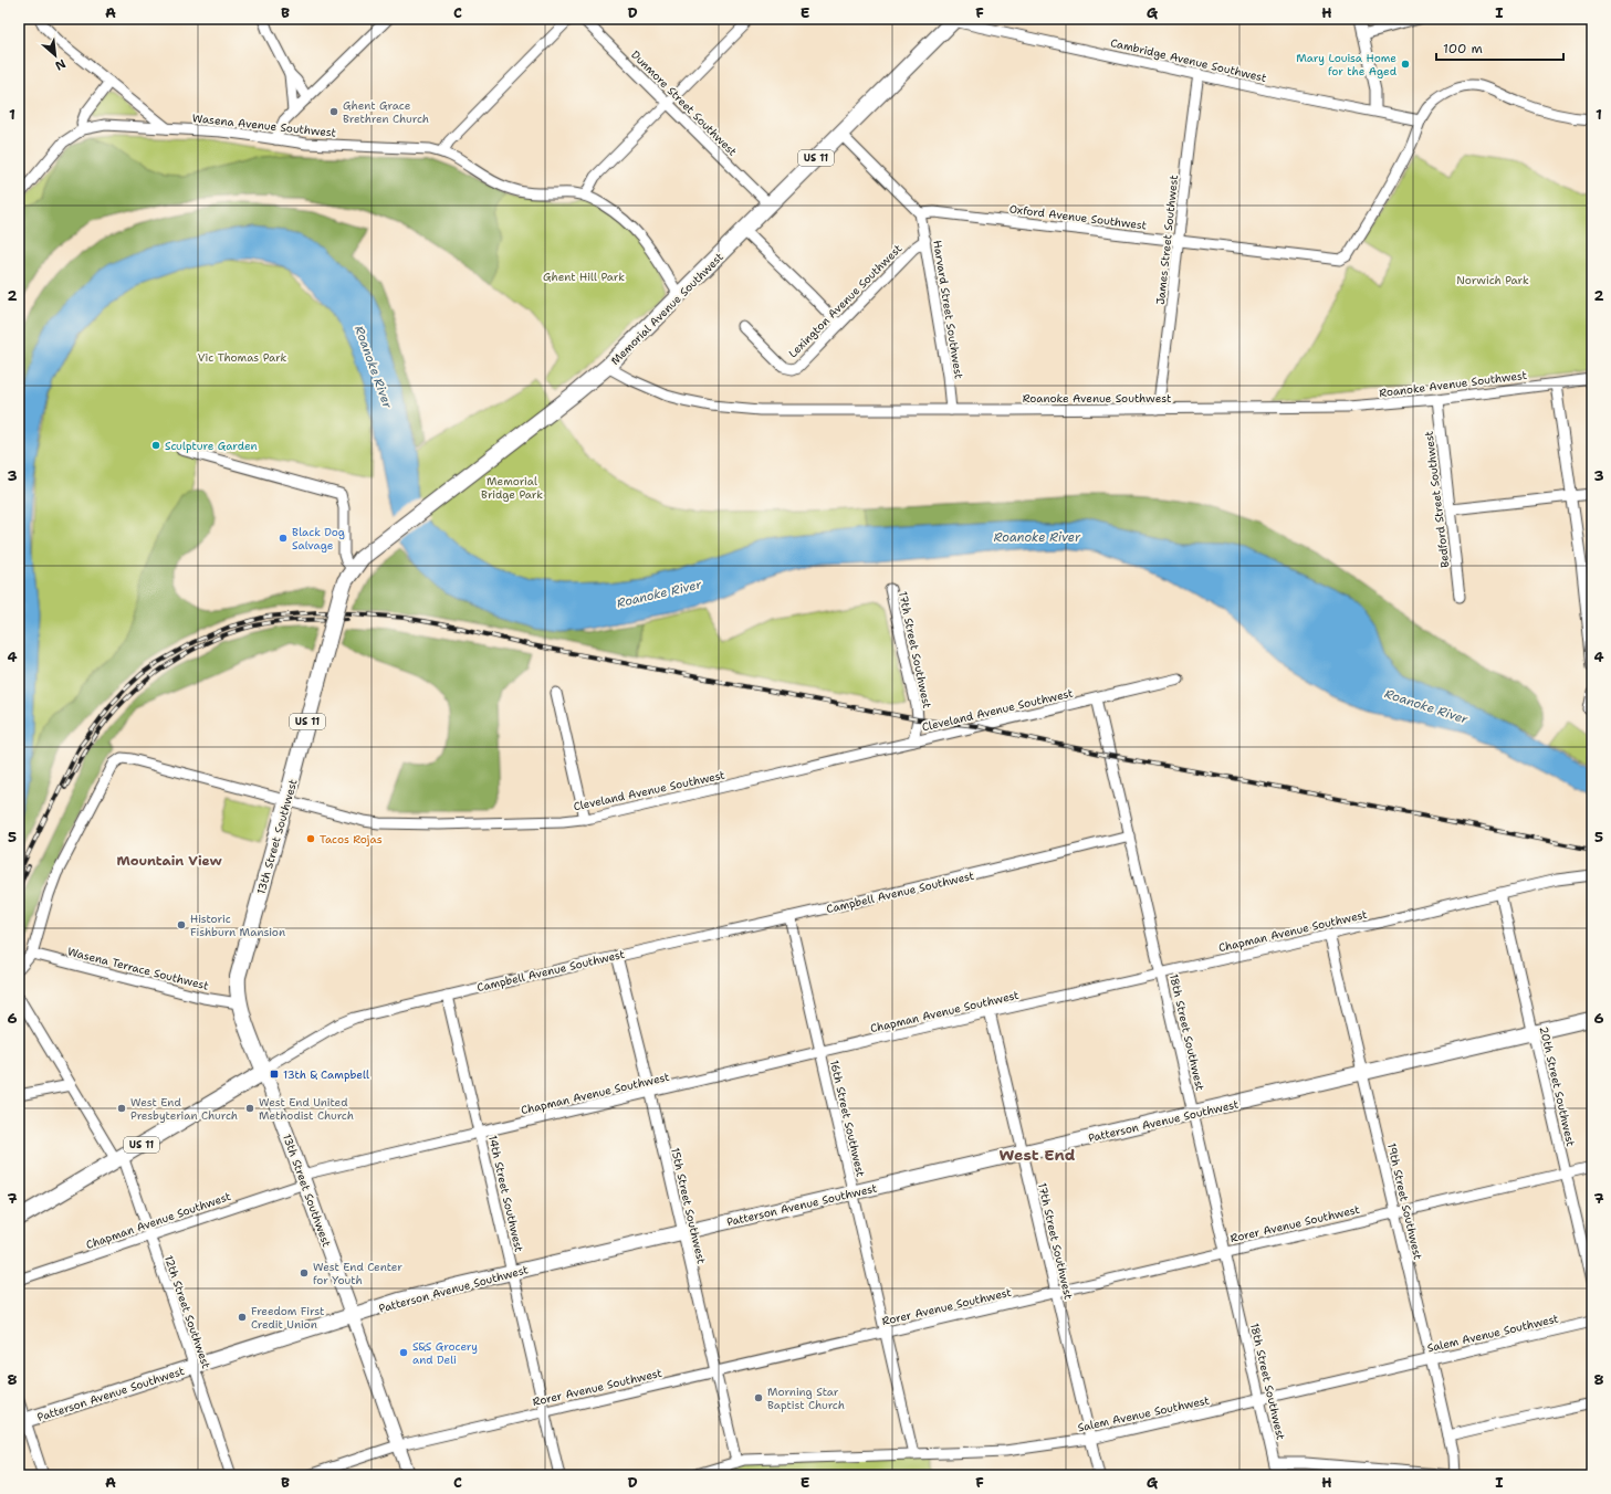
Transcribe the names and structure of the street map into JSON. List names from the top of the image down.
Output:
{
  "streets": {
    "main road": [
      "US 11",
      "Memorial Avenue Southwest",
      "13th Street Southwest",
      "Campbell Avenue Southwest",
      "Patterson Avenue Southwest"
    ],
    "street": [
      "Cambridge Avenue Southwest",
      "Dunmore Street Southwest",
      "Wasena Avenue Southwest",
      "Oxford Avenue Southwest",
      "James Street Southwest",
      "Lexington Avenue Southwest",
      "Harvard Street Southwest",
      "Roanoke Avenue Southwest",
      "Bedford Street Southwest",
      "17th Street Southwest",
      "Cleveland Avenue Southwest",
      "Chapman Avenue Southwest",
      "Wasena Terrace Southwest",
      "18th Street Southwest",
      "20th Street Southwest",
      "16th Street Southwest",
      "14th Street Southwest",
      "19th Street Southwest",
      "15th Street Southwest",
      "Rorer Avenue Southwest",
      "12th Street Southwest",
      "Salem Avenue Southwest"
    ]
  },
  "crossings": [
    ["Cambridge Avenue Southwest", "Oxford Avenue Southwest"],
    ["Cambridge Avenue Southwest", "James Street Southwest"],
    ["Cambridge Avenue Southwest", "Memorial Avenue Southwest"],
    ["Dunmore Street Southwest", "Memorial Avenue Southwest"],
    ["Wasena Avenue Southwest", "Memorial Avenue Southwest"],
    ["Oxford Avenue Southwest", "James Street Southwest"],
    ["Oxford Avenue Southwest", "Harvard Street Southwest"],
    ["James Street Southwest", "Roanoke Avenue Southwest"],
    ["Lexington Avenue Southwest", "Harvard Street Southwest"],
    ["Memorial Avenue Southwest", "Roanoke Avenue Southwest"],
    ["Memorial Avenue Southwest", "13th Street Southwest"],
    ["Harvard Street Southwest", "Roanoke Avenue Southwest"],
    ["Roanoke Avenue Southwest", "Bedford Street Southwest"],
    ["17th Street Southwest", "Cleveland Avenue Southwest"],
    ["17th Street Southwest", "Chapman Avenue Southwest"],
    ["17th Street Southwest", "Patterson Avenue Southwest"],
    ["17th Street Southwest", "Rorer Avenue Southwest"],
    ["17th Street Southwest", "Salem Avenue Southwest"],
    ["Cleveland Avenue Southwest", "13th Street Southwest"],
    ["Cleveland Avenue Southwest", "Wasena Terrace Southwest"],
    ["Cleveland Avenue Southwest", "18th Street Southwest"],
    ["13th Street Southwest", "Campbell Avenue Southwest"],
    ["13th Street Southwest", "Chapman Avenue Southwest"],
    ["13th Street Southwest", "Wasena Terrace Southwest"],
    ["13th Street Southwest", "Patterson Avenue Southwest"],
    ["13th Street Southwest", "Rorer Avenue Southwest"],
    ["Campbell Avenue Southwest", "18th Street Southwest"],
    ["Campbell Avenue Southwest", "16th Street Southwest"],
    ["Campbell Avenue Southwest", "14th Street Southwest"],
    ["Campbell Avenue Southwest", "15th Street Southwest"],
    ["Campbell Avenue Southwest", "12th Street Southwest"],
    ["Chapman Avenue Southwest", "18th Street Southwest"],
    ["Chapman Avenue Southwest", "20th Street Southwest"],
    ["Chapman Avenue Southwest", "16th Street Southwest"],
    ["Chapman Avenue Southwest", "14th Street Southwest"],
    ["Chapman Avenue Southwest", "19th Street Southwest"],
    ["Chapman Avenue Southwest", "15th Street Southwest"],
    ["Chapman Avenue Southwest", "12th Street Southwest"],
    ["18th Street Southwest", "Patterson Avenue Southwest"],
    ["18th Street Southwest", "Rorer Avenue Southwest"],
    ["18th Street Southwest", "Salem Avenue Southwest"],
    ["20th Street Southwest", "Patterson Avenue Southwest"],
    ["20th Street Southwest", "Rorer Avenue Southwest"],
    ["16th Street Southwest", "Patterson Avenue Southwest"],
    ["16th Street Southwest", "Rorer Avenue Southwest"],
    ["16th Street Southwest", "Salem Avenue Southwest"],
    ["Patterson Avenue Southwest", "14th Street Southwest"],
    ["Patterson Avenue Southwest", "19th Street Southwest"],
    ["Patterson Avenue Southwest", "15th Street Southwest"],
    ["Patterson Avenue Southwest", "12th Street Southwest"],
    ["14th Street Southwest", "Rorer Avenue Southwest"],
    ["19th Street Southwest", "Rorer Avenue Southwest"],
    ["19th Street Southwest", "Salem Avenue Southwest"],
    ["15th Street Southwest", "Rorer Avenue Southwest"],
    ["15th Street Southwest", "Salem Avenue Southwest"]
  ],
  "districts": ["Mountain View", "West End"],
  "water": ["Roanoke River"],
  "parks": [
    "Ghent Hill Park",
    "Norwich Park",
    "Vic Thomas Park",
    "Memorial Bridge Park"
  ],
  "places": {
    "other": [
      "Mary Louisa Home for the Aged",
      "Ghent Grace Brethren Church",
      "Sculpture Garden",
      "Black Dog Salvage",
      "Tacos Rojas",
      "Historic Fishburn Mansion",
      "West End Presbyterian Church",
      "West End United Methodist Church",
      "West End Center for Youth",
      "Freedom First Credit Union",
      "S&S Grocery and Deli",
      "Morning Star Baptist Church"
    ],
    "transit": ["13th & Campbell"]
  },
  "scale_bar": "100 m",
  "north": "bottom right",
  "grid": {
    "columns": [
      "A",
      "B",
      "C",
      "D",
      "E",
      "F",
      "G",
      "H",
      "I"
    ],
    "rows": [
      "1",
      "2",
      "3",
      "4",
      "5",
      "6",
      "7",
      "8"
    ]
  }
}
